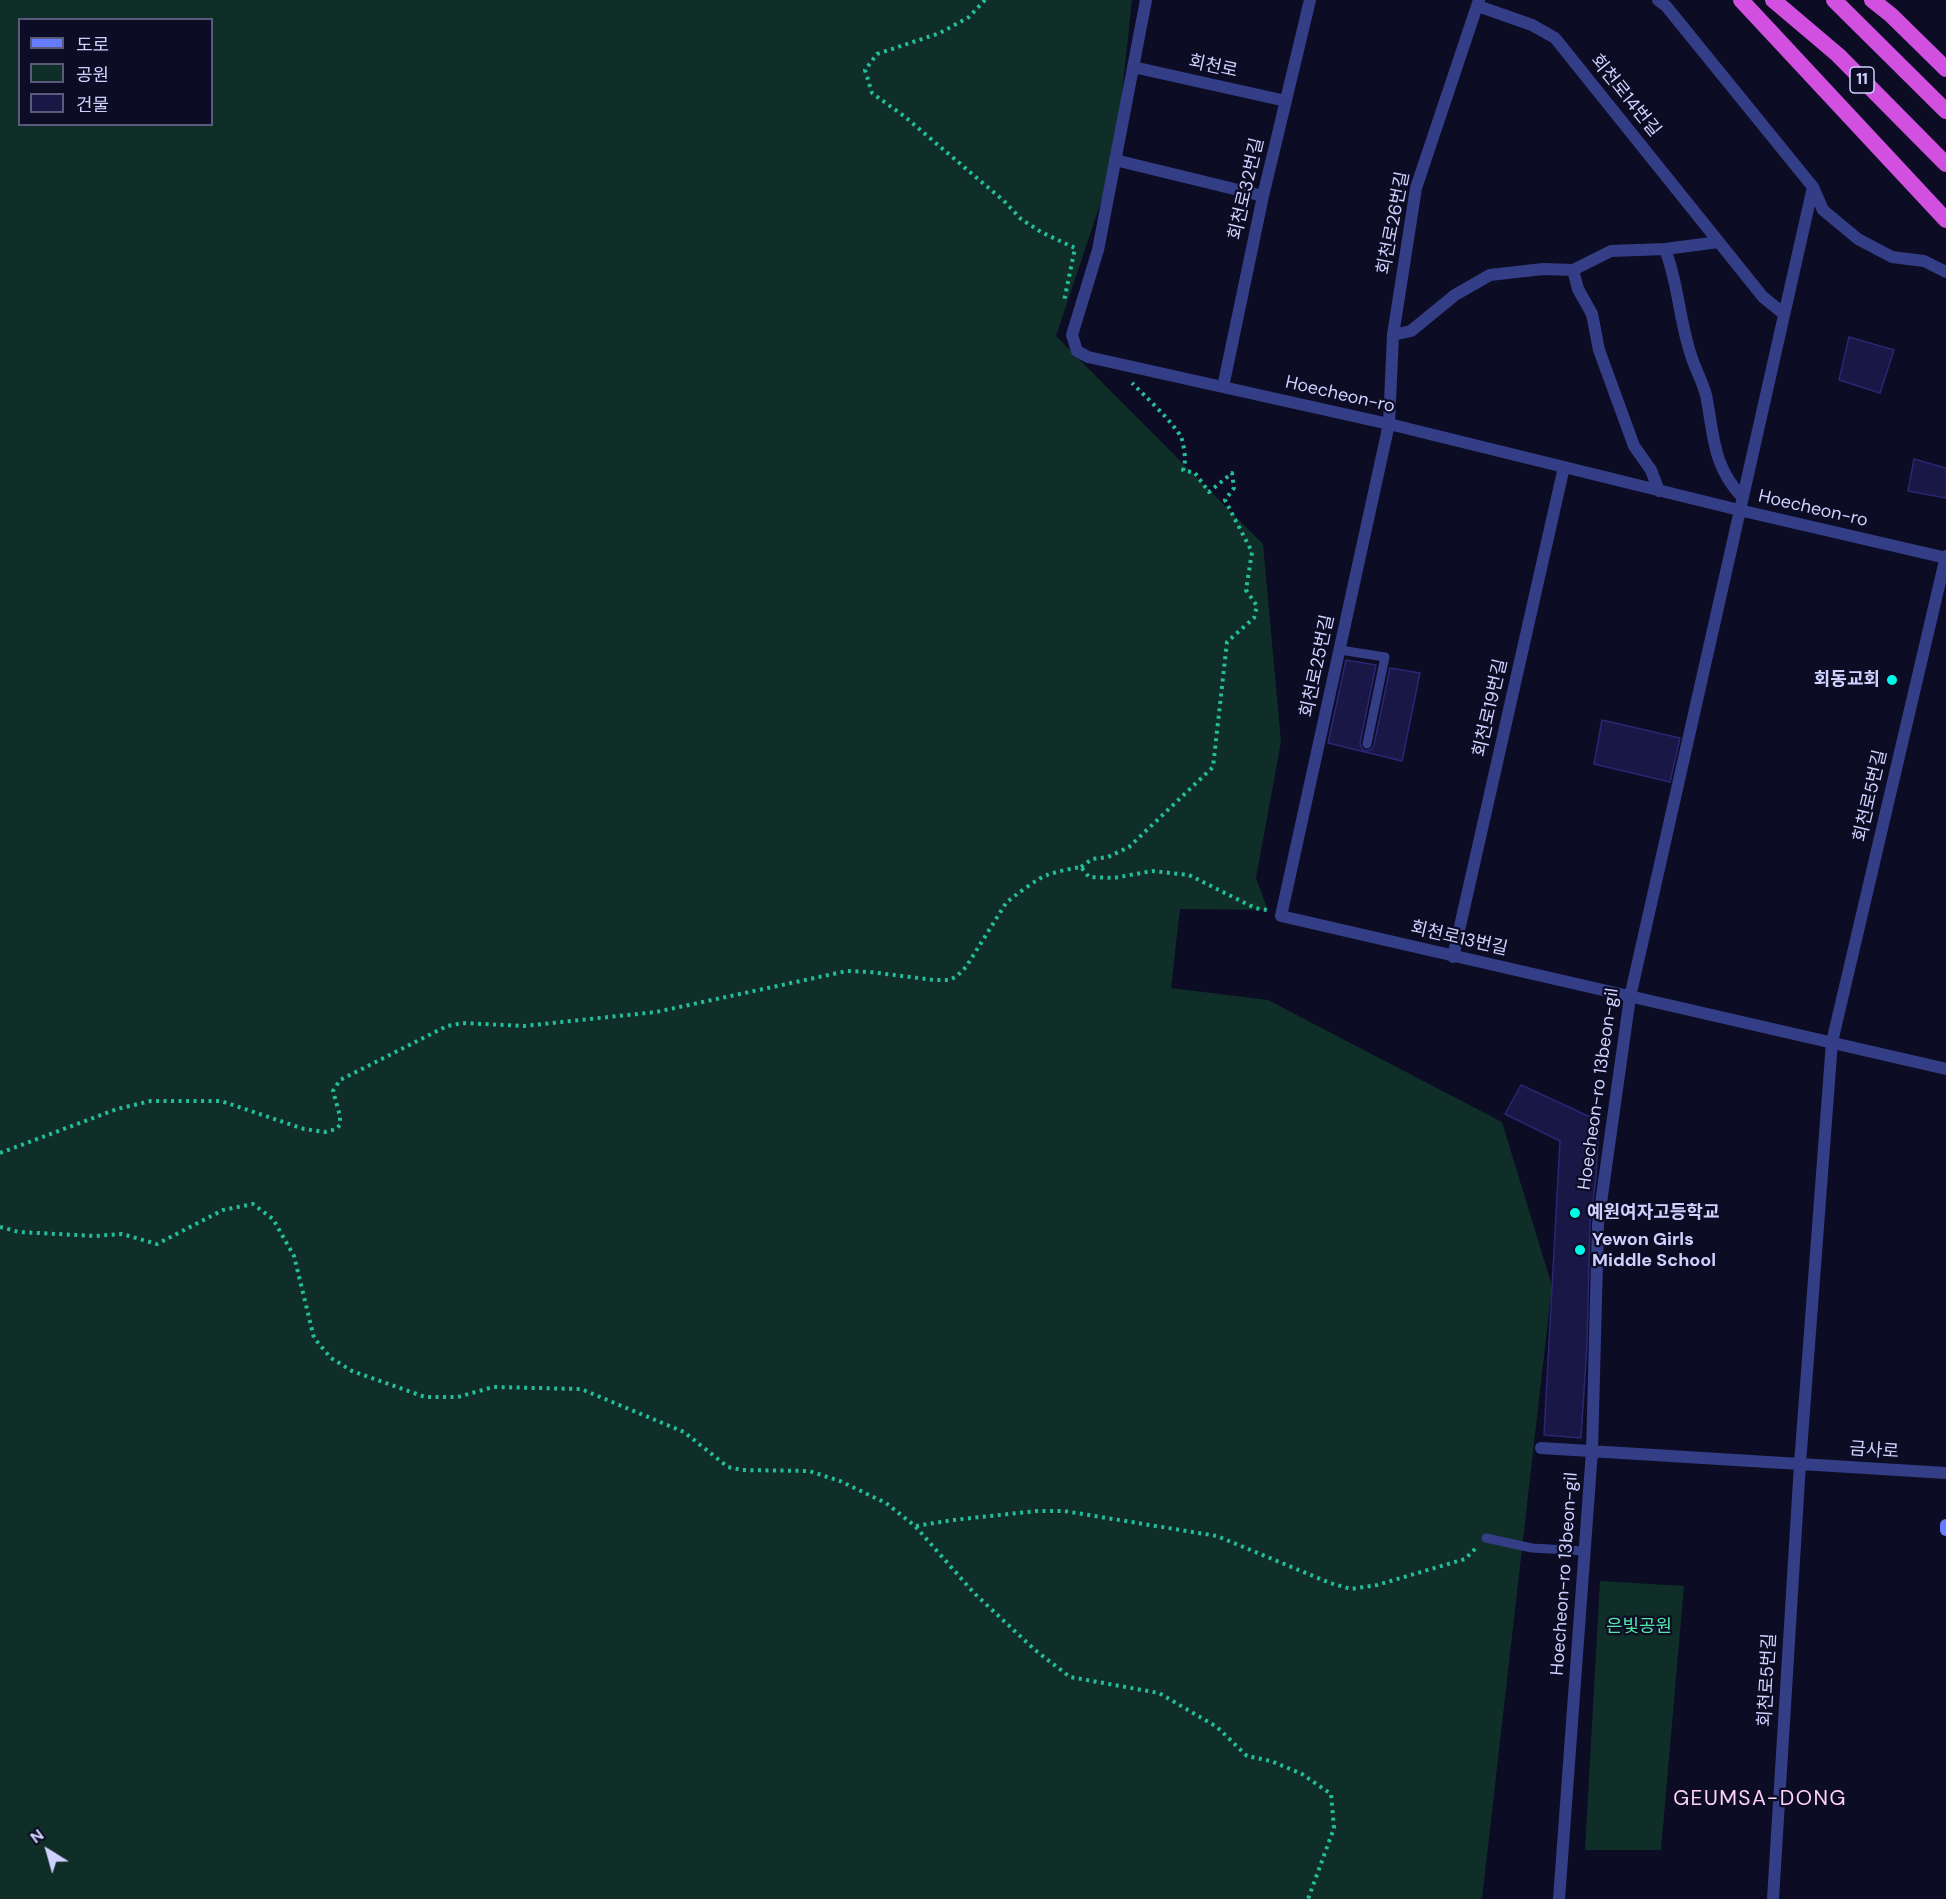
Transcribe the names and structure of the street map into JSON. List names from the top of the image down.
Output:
{
  "streets": {
    "highway": ["11"],
    "street": [
      "회천로",
      "회천로14번길",
      "회천로32번길",
      "회천로26번길",
      "Hoecheon-ro",
      "회천로25번길",
      "회천로19번길",
      "회천로5번길",
      "회천로13번길",
      "Hoecheon-ro 13beon-gil",
      "금사로"
    ]
  },
  "crossings": [
    ["회천로", "회천로32번길"],
    ["회천로", "Hoecheon-ro"],
    ["회천로14번길", "회천로26번길"],
    ["회천로32번길", "Hoecheon-ro"],
    ["회천로26번길", "Hoecheon-ro"],
    ["회천로26번길", "회천로25번길"],
    ["Hoecheon-ro", "회천로25번길"],
    ["Hoecheon-ro", "회천로19번길"],
    ["Hoecheon-ro", "회천로5번길"],
    ["Hoecheon-ro", "Hoecheon-ro 13beon-gil"],
    ["회천로25번길", "회천로13번길"],
    ["회천로19번길", "회천로13번길"],
    ["회천로5번길", "금사로"],
    ["회천로13번길", "Hoecheon-ro 13beon-gil"]
  ],
  "districts": ["GEUMSA-DONG"],
  "parks": ["은빛공원"],
  "places": ["회동교회", "예원여자고등학교", "Yewon Girls Middle School"],
  "legend": ["도로", "공원", "건물"],
  "north": "top left"
}
